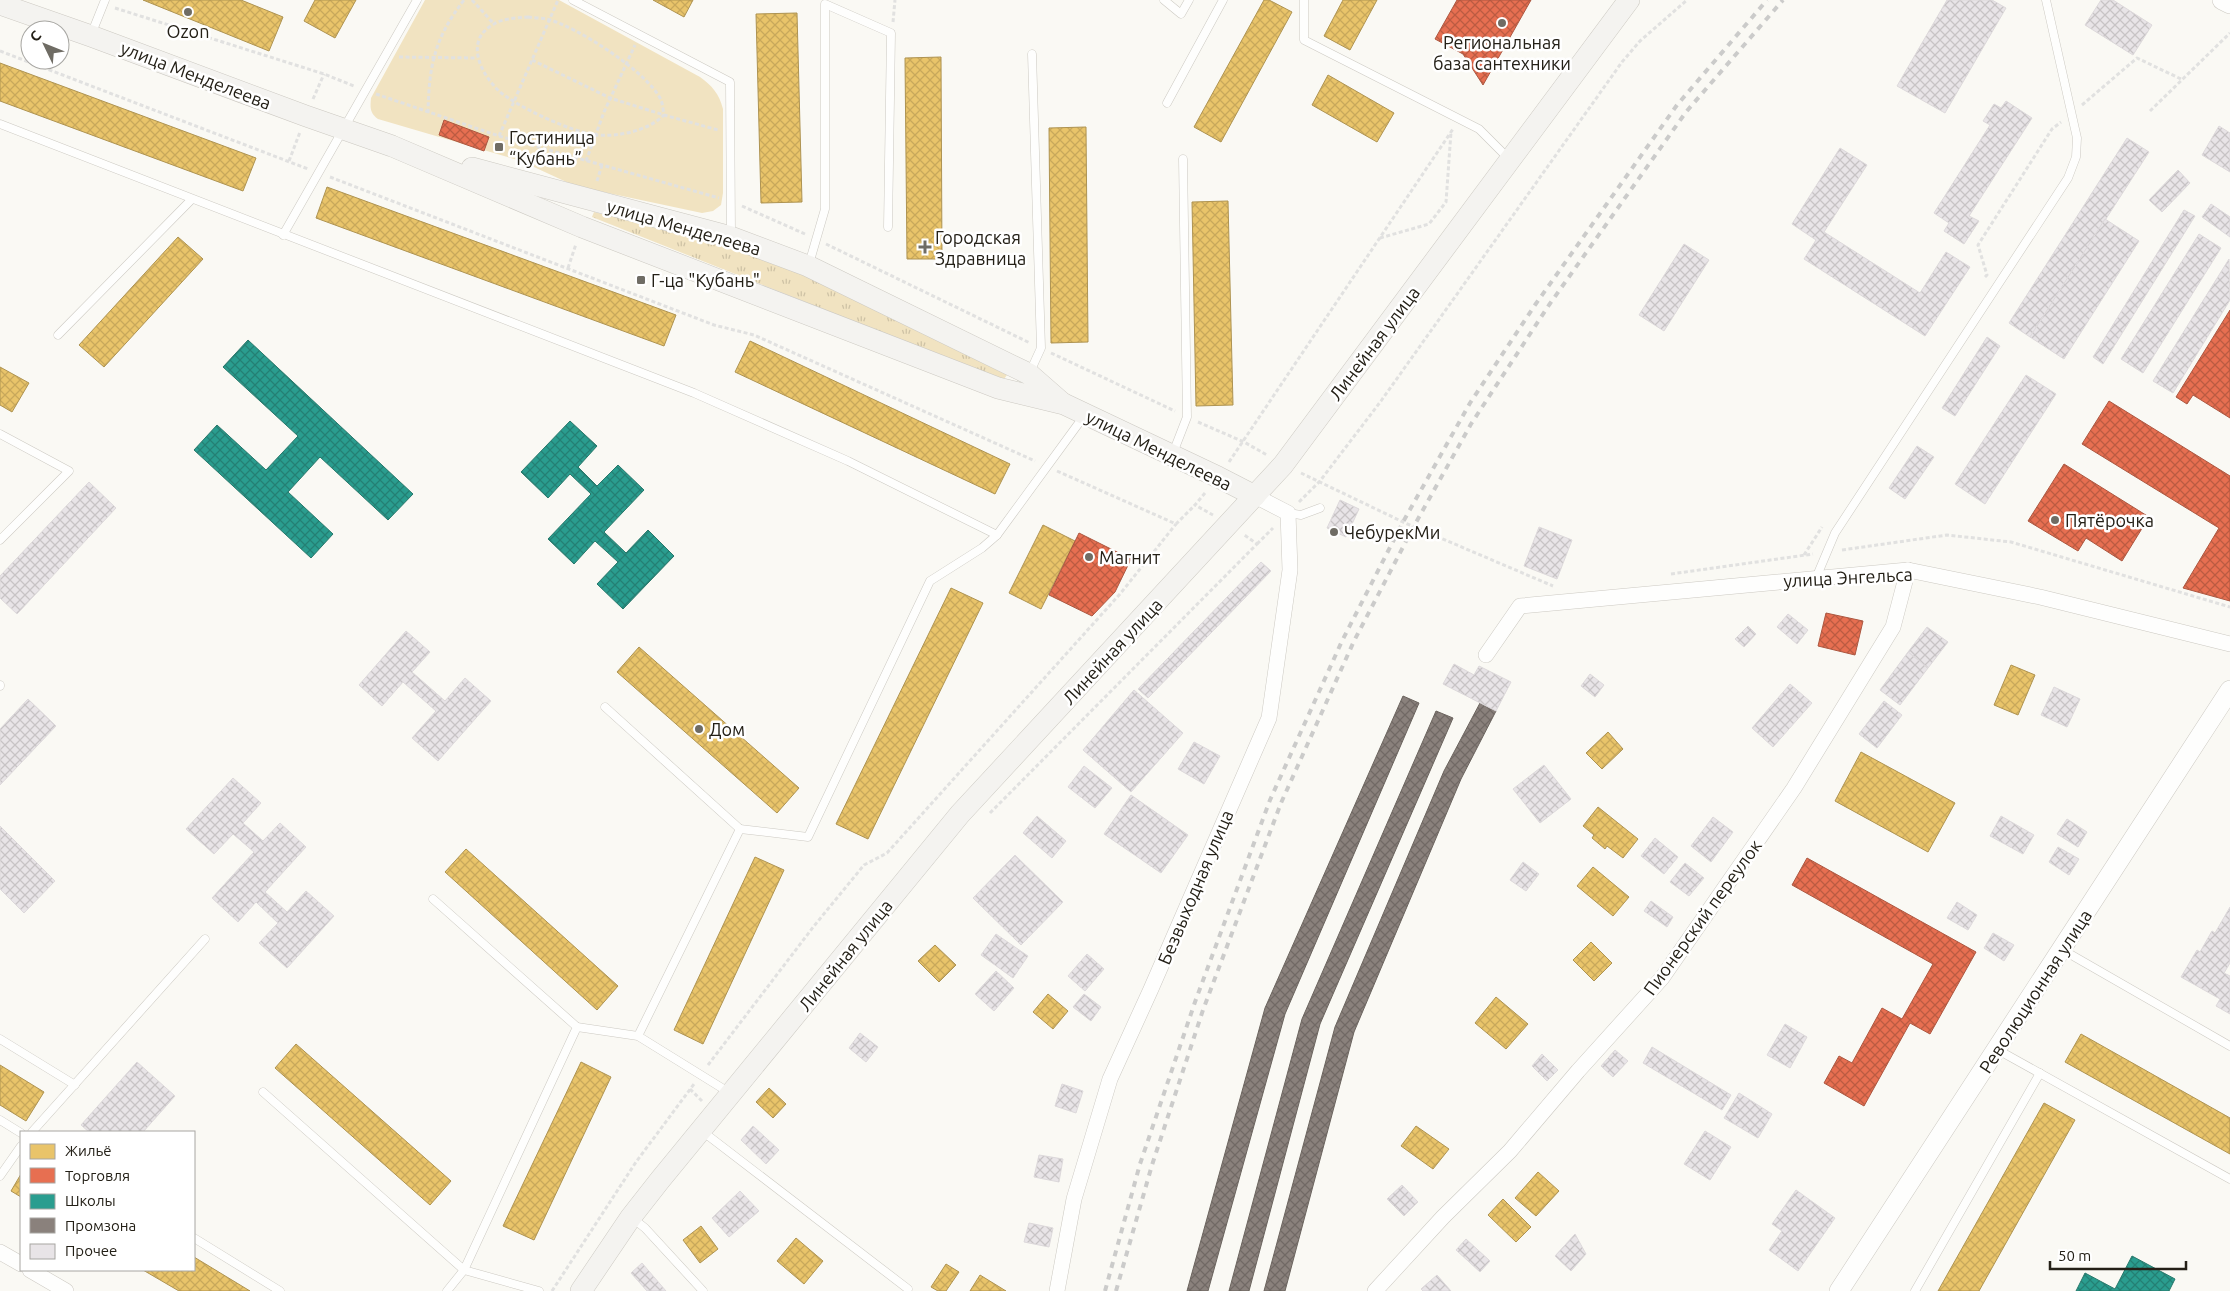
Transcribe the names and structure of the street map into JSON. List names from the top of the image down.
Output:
{
  "streets": {
    "main road": ["улица Менделеева", "Линейная улица"],
    "street": [
      "улица Энгельса",
      "Безвыходная улица",
      "Пионерский переулок",
      "Революционная улица"
    ]
  },
  "crossings": [
    ["улица Менделеева", "Линейная улица"],
    ["улица Энгельса", "Пионерский переулок"]
  ],
  "places": {
    "other": [
      "Ozon",
      "Региональная база сантехники",
      "Пятёрочка",
      "ЧебурекМи",
      "Магнит",
      "Дом"
    ],
    "transit": ["Гостиница “Кубань”", "Г-ца \"Кубань\""],
    "health": ["Городская Здравница"]
  },
  "legend": [
    "Жильё",
    "Торговля",
    "Школы",
    "Промзона",
    "Прочее"
  ],
  "scale_bar": "50 m",
  "north": "top left"
}
